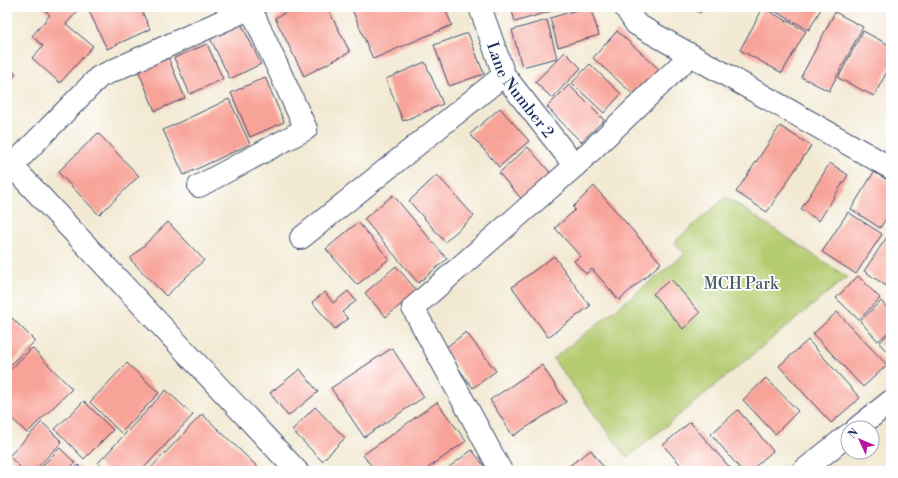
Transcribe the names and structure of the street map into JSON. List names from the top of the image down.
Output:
{
  "streets": {
    "street": ["Lane Number 2"]
  },
  "parks": ["MCH Park"],
  "north": "top left"
}
